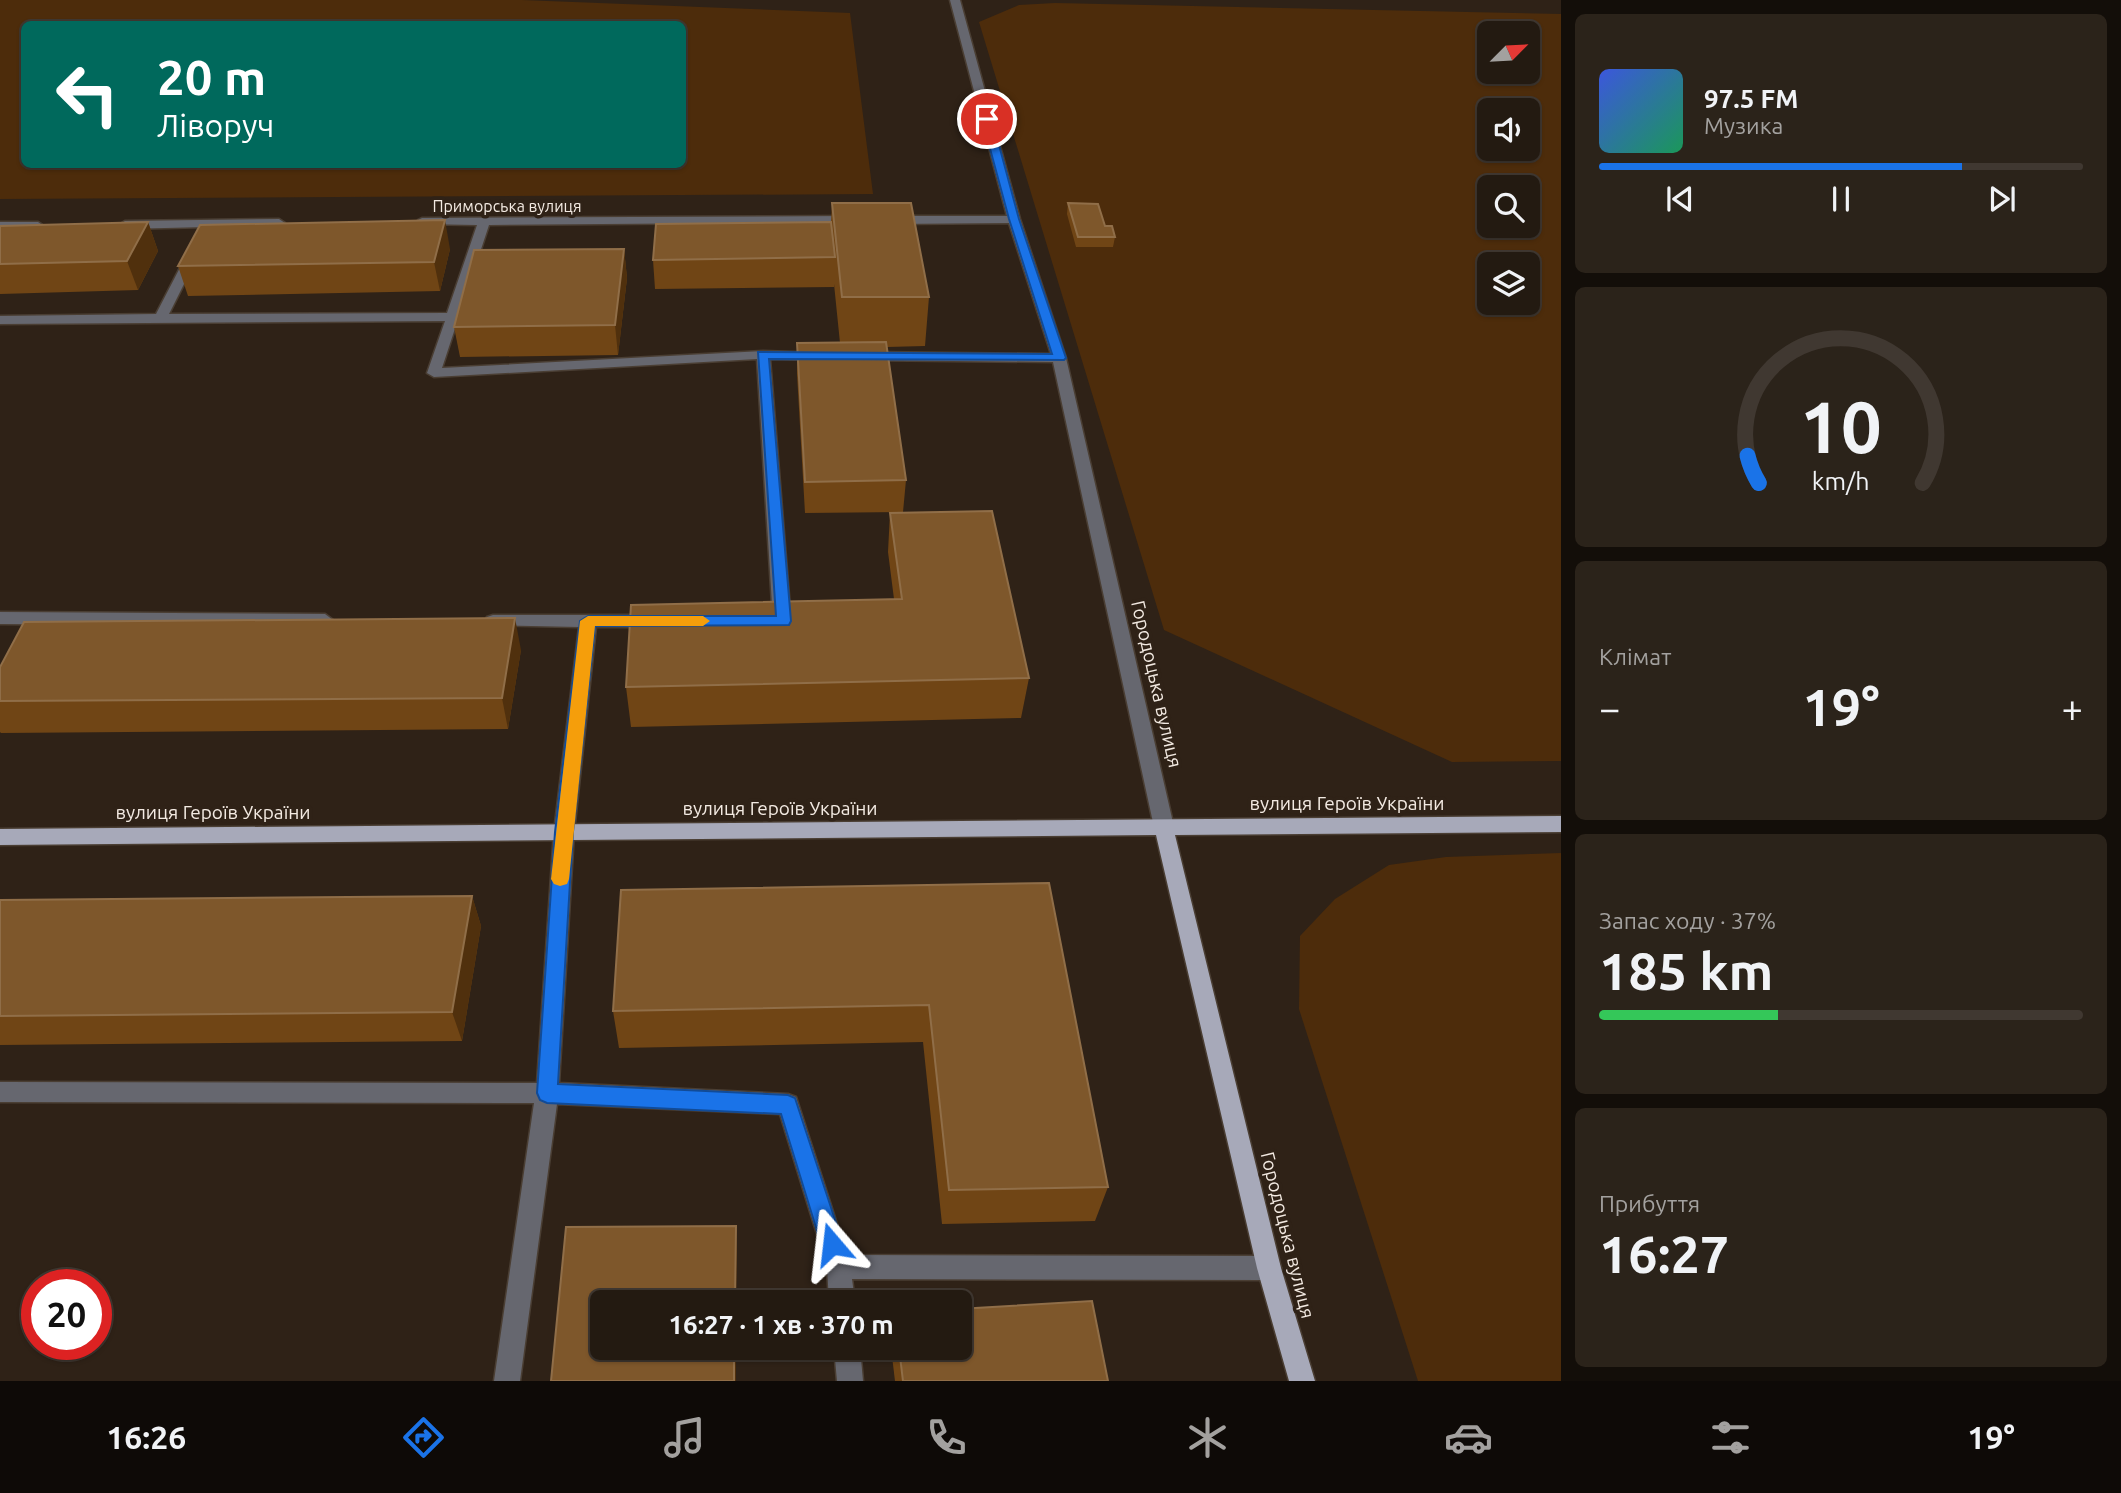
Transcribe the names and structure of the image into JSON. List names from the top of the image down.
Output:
{
  "streets": {
    "main road": ["Городоцька вулиця", "вулиця Героїв України"],
    "street": ["Приморська вулиця"]
  },
  "crossings": [
    ["Городоцька вулиця", "вулиця Героїв України"]
  ],
  "north": "top right",
  "page": {
    "turn": ["20 m", "Ліворуч"],
    "song": ["97.5 FM", "Музика"],
    "tile": [
      "Клімат",
      ["Запас ходу · 37%", "185 km"],
      ["Прибуття", "16:27"]
    ],
    "heat": ["−", "19°", "+"],
    "limit": "20",
    "trip": "16:27 · 1 хв · 370 m",
    "tabs": ["16:26", "19°"],
    "gauge": ["10", "km/h"]
  }
}
